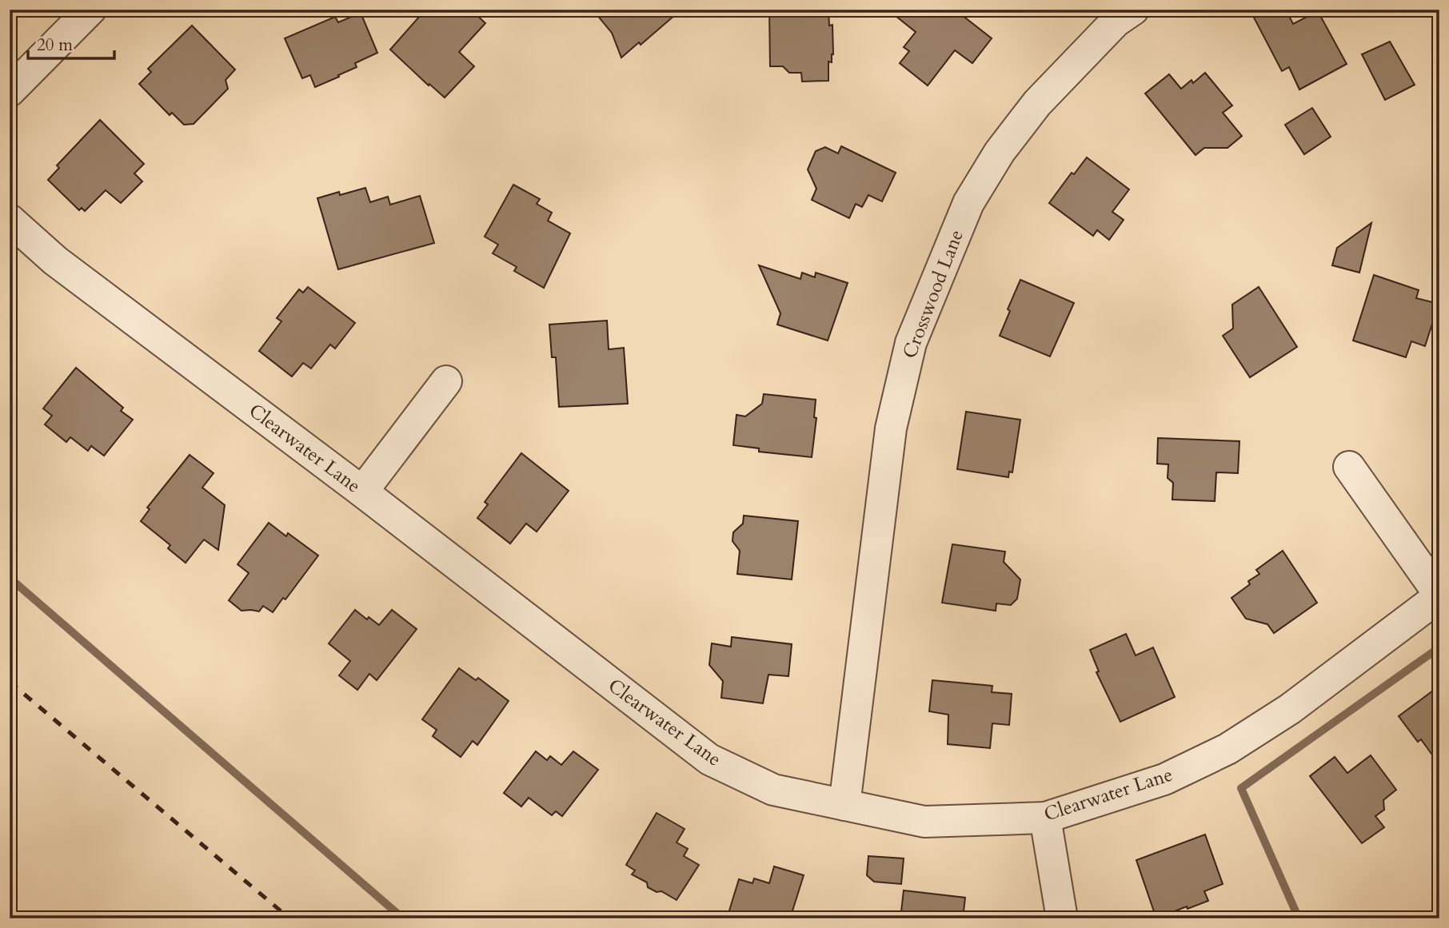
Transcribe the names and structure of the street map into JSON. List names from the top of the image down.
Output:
{
  "streets": {
    "street": ["Crosswood Lane", "Clearwater Lane"]
  },
  "crossings": [
    ["Crosswood Lane", "Clearwater Lane"]
  ],
  "scale_bar": "20 m"
}
